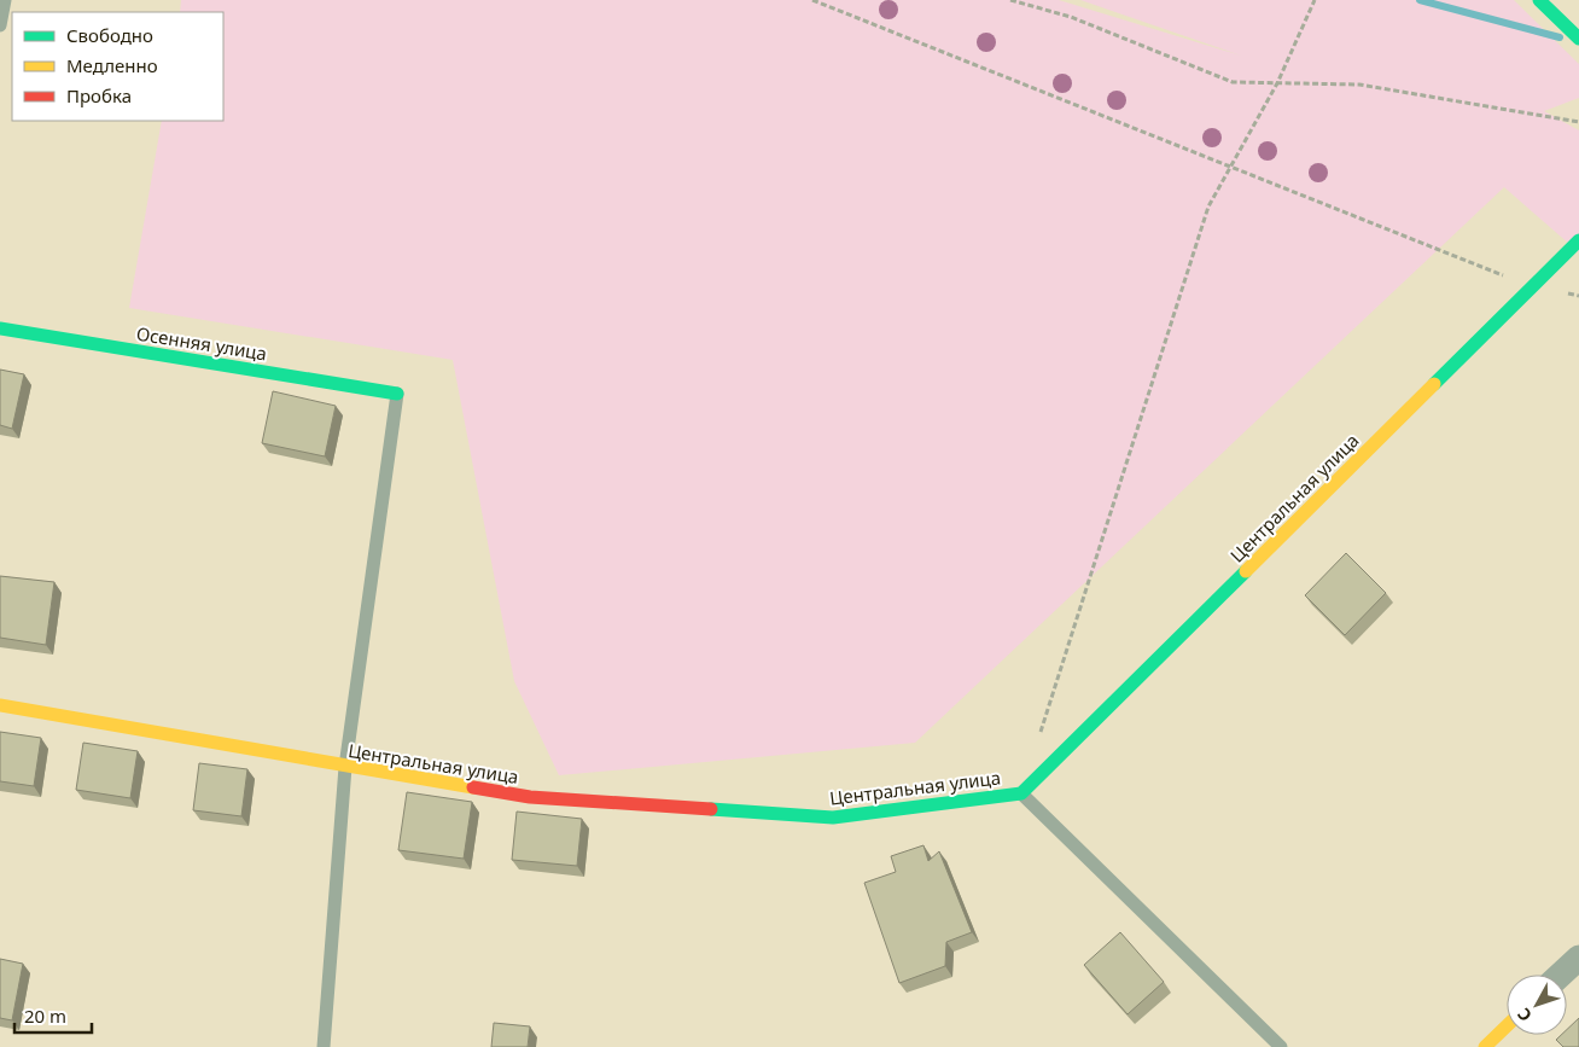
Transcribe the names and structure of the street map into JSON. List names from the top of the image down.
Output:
{
  "streets": {
    "street": ["Осенняя улица", "Центральная улица"]
  },
  "legend": ["Свободно", "Медленно", "Пробка"],
  "scale_bar": "20 m",
  "north": "bottom left"
}
